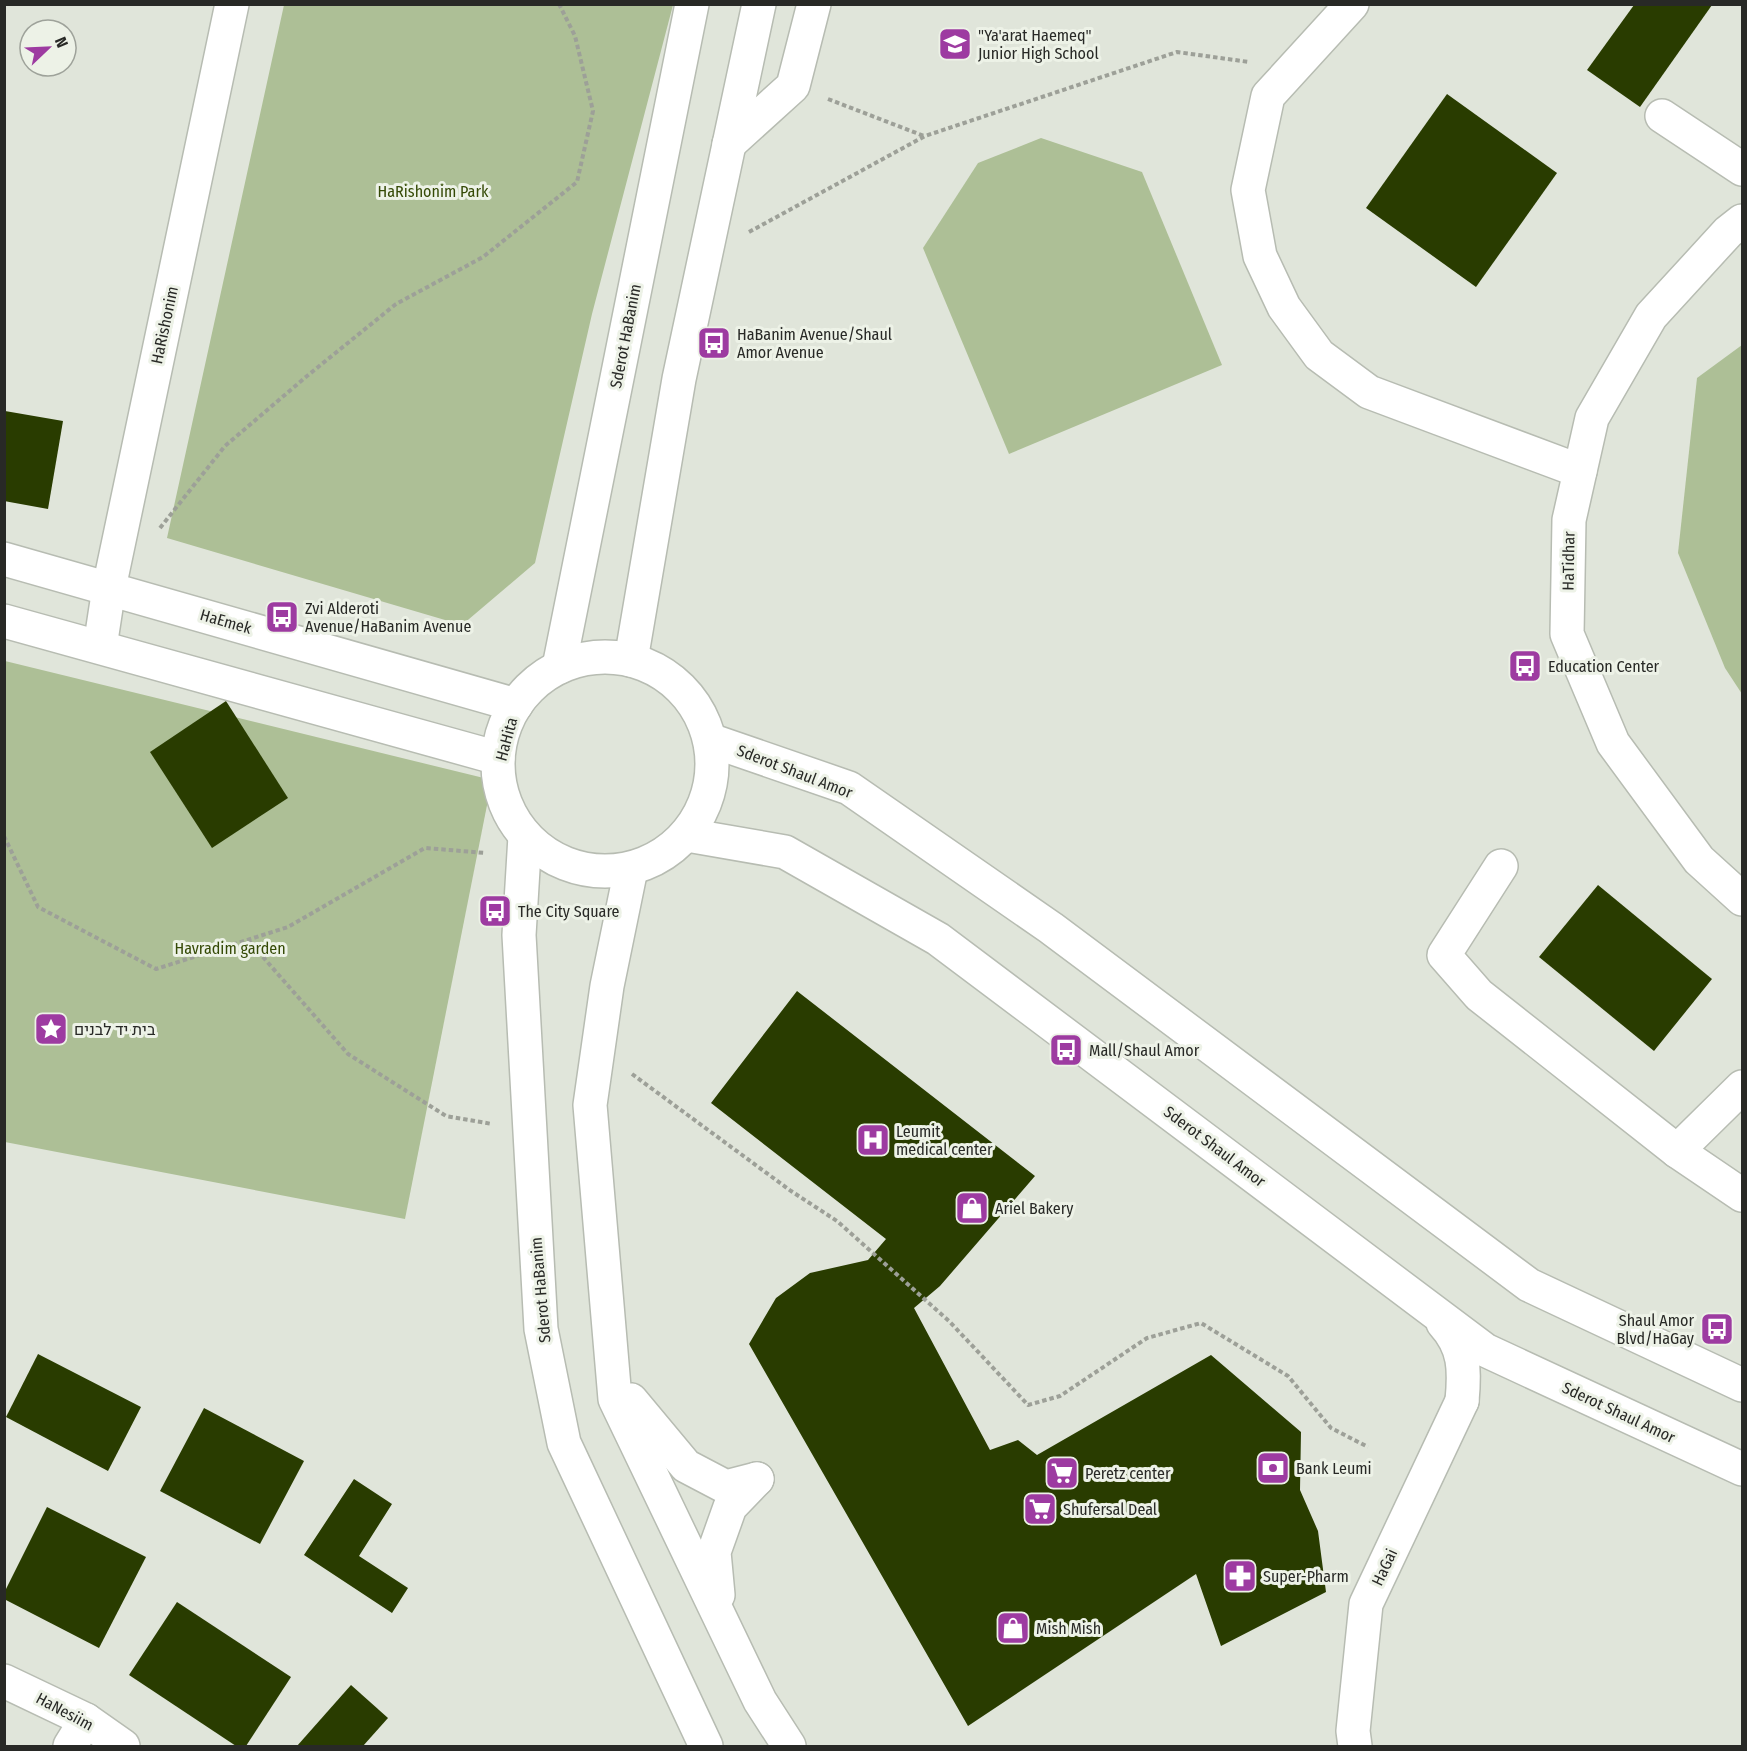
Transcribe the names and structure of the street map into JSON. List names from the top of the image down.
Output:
{
  "streets": {
    "street": [
      "HaRishonim",
      "Sderot HaBanim",
      "HaTidhar",
      "HaEmek",
      "HaHita",
      "Sderot Shaul Amor",
      "HaGai",
      "HaNesiim"
    ]
  },
  "crossings": [
    ["HaRishonim", "HaEmek"],
    ["Sderot HaBanim", "HaHita"],
    ["HaEmek", "HaHita"],
    ["HaHita", "Sderot Shaul Amor"]
  ],
  "parks": ["HaRishonim Park", "Havradim garden"],
  "places": {
    "school or university": ["\"Ya'arat Haemeq\" Junior High School"],
    "bus stop": [
      "HaBanim Avenue/Shaul Amor Avenue",
      "Zvi Alderoti Avenue/HaBanim Avenue",
      "Education Center",
      "The City Square",
      "Mall/Shaul Amor",
      "Shaul Amor Blvd/HaGay"
    ],
    "place": ["בית יד לבנים"],
    "hospital": ["Leumit medical center"],
    "shop": ["Ariel Bakery", "Mish Mish"],
    "bank": ["Bank Leumi"],
    "supermarket": ["Peretz center", "Shufersal Deal"],
    "pharmacy": ["Super-Pharm"]
  },
  "north": "top right"
}
